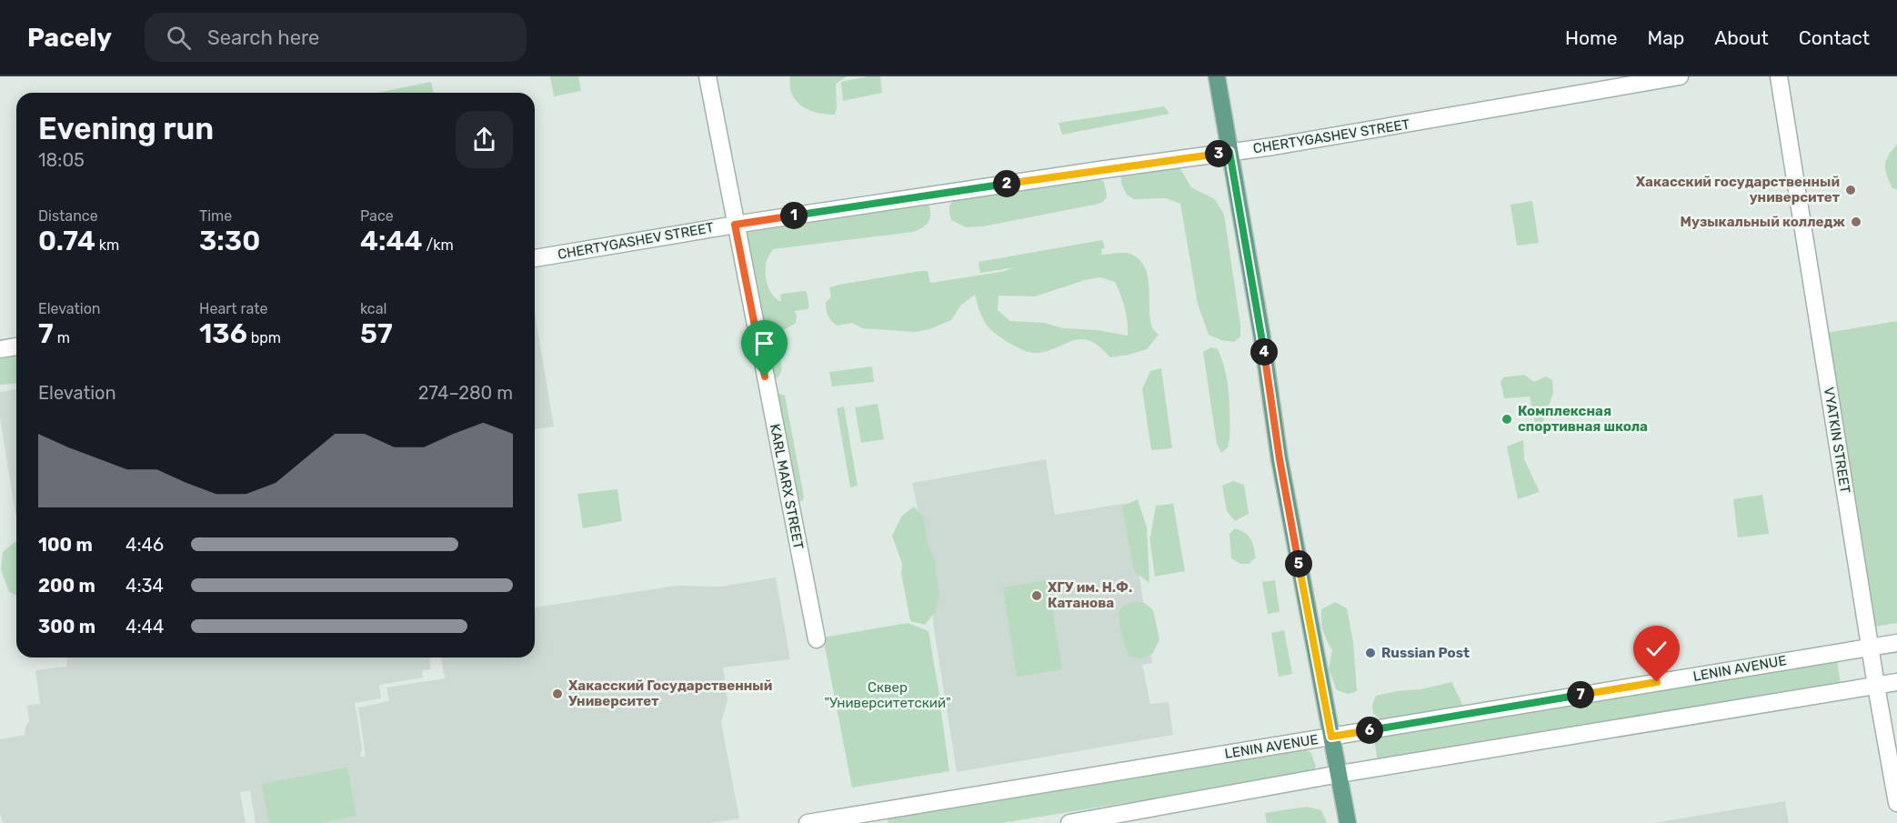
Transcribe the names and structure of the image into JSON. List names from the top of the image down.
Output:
{
  "streets": {
    "street": [
      "CHERTYGASHEV STREET",
      "VYATKIN STREET",
      "KARL MARX STREET",
      "LENIN AVENUE"
    ]
  },
  "crossings": [
    ["CHERTYGASHEV STREET", "KARL MARX STREET"],
    ["VYATKIN STREET", "LENIN AVENUE"]
  ],
  "parks": ["Сквер \"Университетский\""],
  "places": [
    "Хакасский государственный университет",
    "Музыкальный колледж",
    "Комплексная спортивная школа",
    "ХГУ им. Н.Ф. Катанова",
    "Russian Post",
    "Хакасский Государственный Университет"
  ],
  "page": {
    "header": "Pacely",
    "search": "Search here",
    "nav": [
      "Home",
      "Map",
      "About",
      "Contact"
    ],
    "heading": ["Evening run", "18:05"],
    "pins": [
      "3",
      "2",
      "1",
      "4",
      "5",
      "7",
      "6"
    ],
    "stats": [
      ["Distance", "0.74 km"],
      ["Time", "3:30"],
      ["Pace", "4:44 /km"],
      ["Elevation", "7 m"],
      ["Heart rate", "136 bpm"],
      ["kcal", "57"]
    ],
    "chart": ["Elevation", "274–280 m"],
    "list": [
      {
        "name": "100 m",
        "note": "4:46"
      },
      {
        "name": "200 m",
        "note": "4:34"
      },
      {
        "name": "300 m",
        "note": "4:44"
      }
    ]
  }
}
